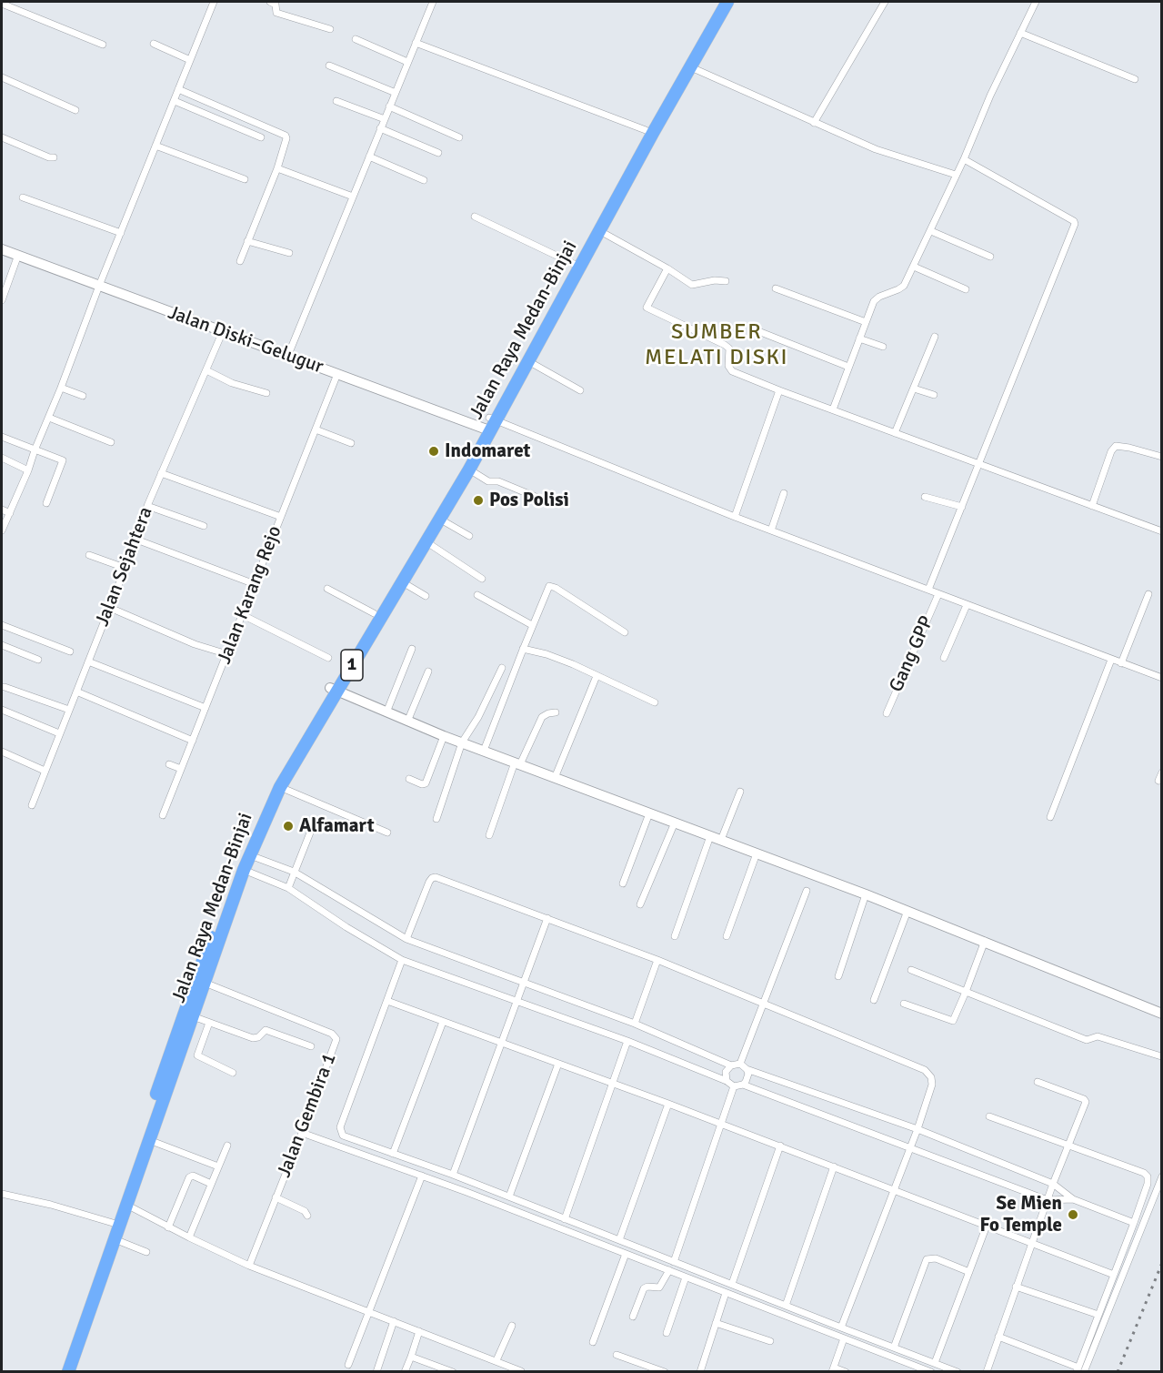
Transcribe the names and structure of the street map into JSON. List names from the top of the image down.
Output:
{
  "streets": {
    "highway": ["Jalan Raya Medan-Binjai", "1"],
    "main road": ["Jalan Diski–Gelugur"],
    "street": [
      "Jalan Sejahtera",
      "Jalan Karang Rejo",
      "Gang GPP",
      "Jalan Gembira 1"
    ]
  },
  "crossings": [
    ["Jalan Raya Medan-Binjai", "Jalan Diski–Gelugur"],
    ["Jalan Raya Medan-Binjai", "Jalan Gembira 1"],
    ["Jalan Diski–Gelugur", "Jalan Sejahtera"],
    ["Jalan Diski–Gelugur", "Jalan Karang Rejo"]
  ],
  "districts": ["SUMBER MELATI DISKI"],
  "places": [
    "Indomaret",
    "Pos Polisi",
    "Alfamart",
    "Se Mien Fo Temple"
  ]
}
